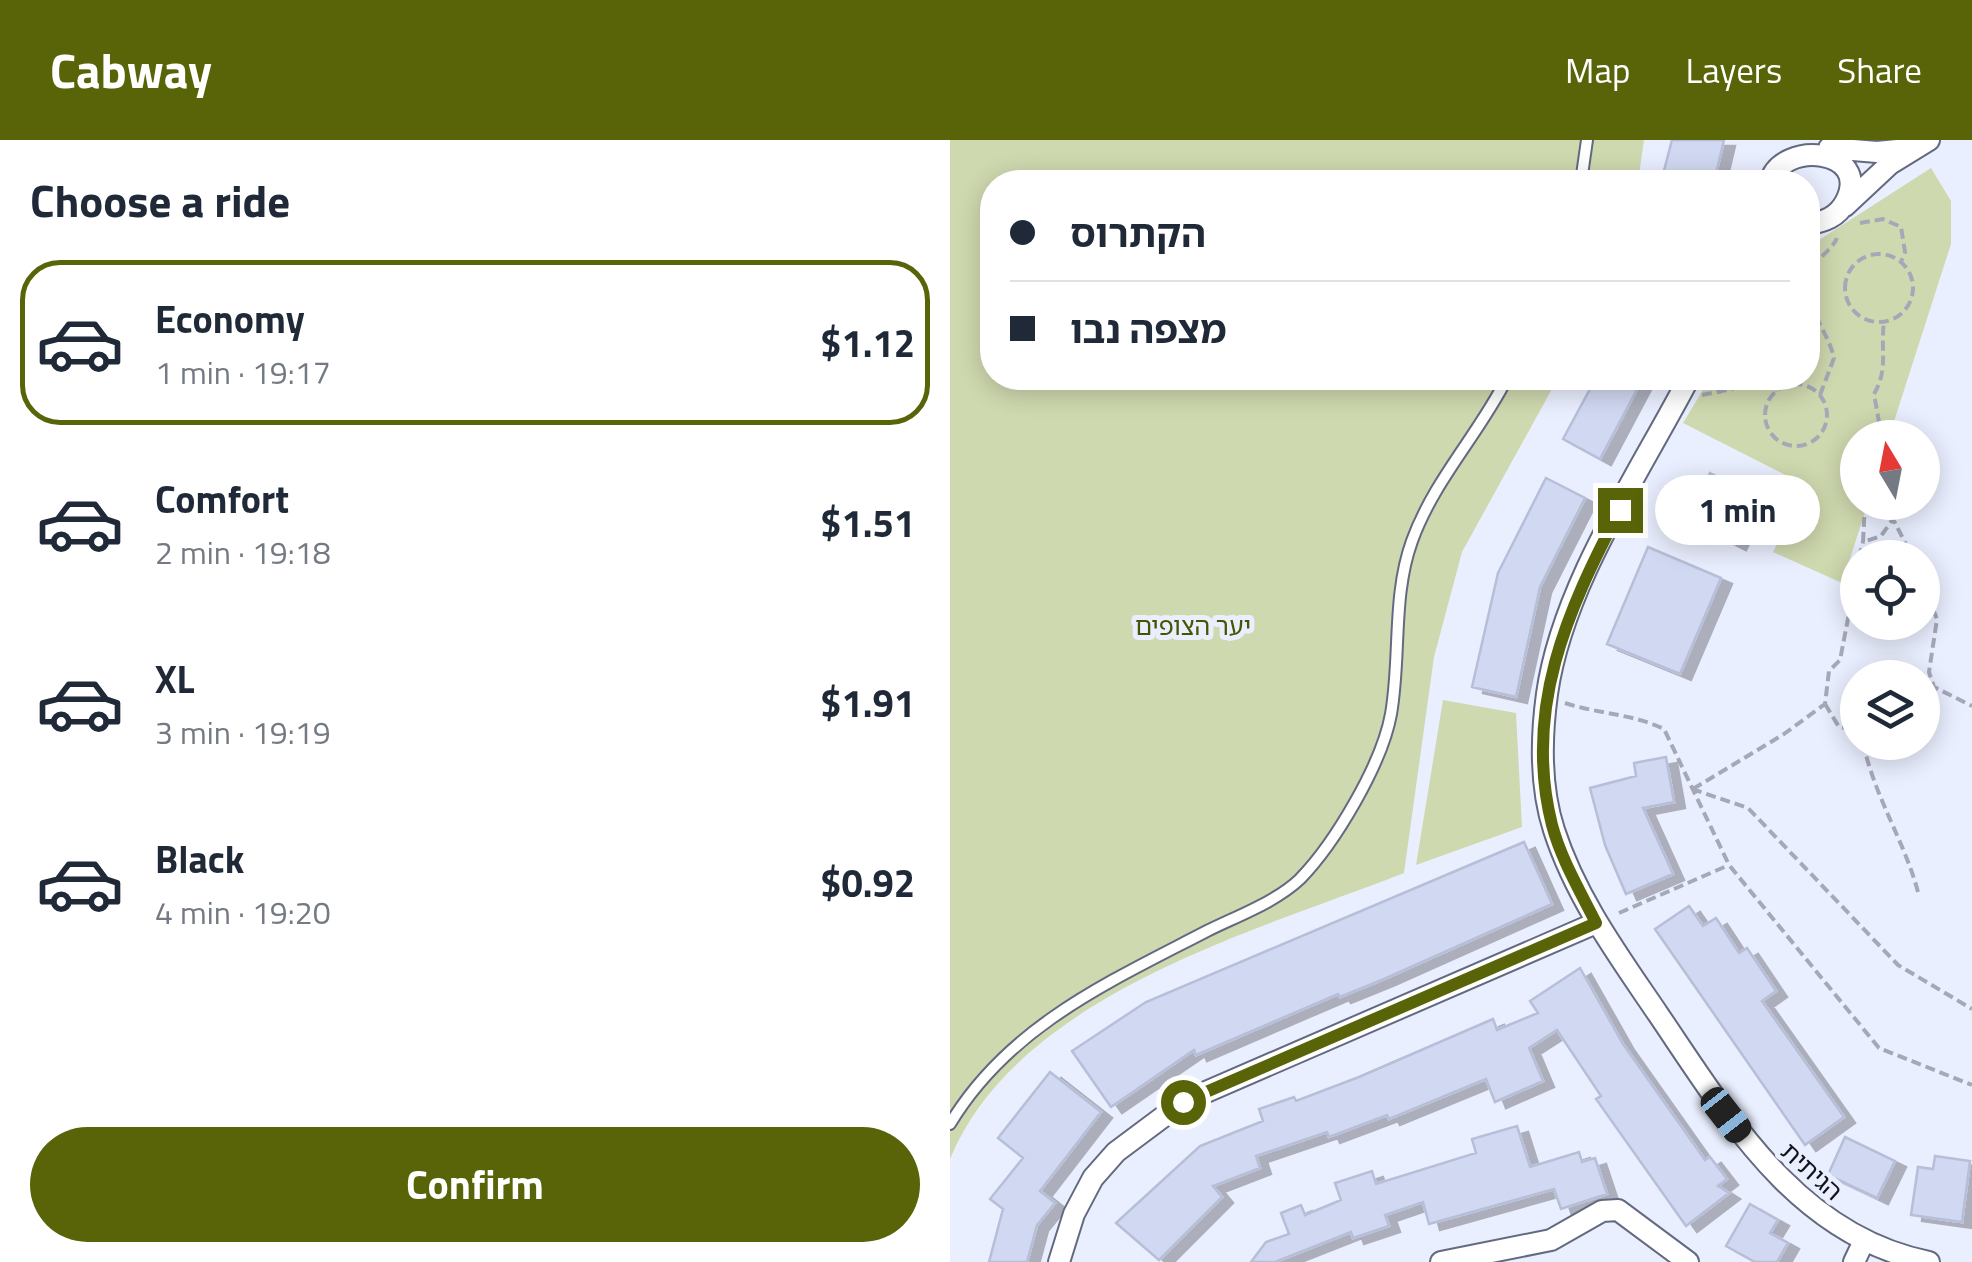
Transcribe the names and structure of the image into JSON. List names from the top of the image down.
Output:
{
  "streets": {
    "street": ["הגיתית"]
  },
  "parks": ["יער הצופים"],
  "north": "top",
  "page": {
    "header": "Cabway",
    "nav": ["Map", "Layers", "Share"],
    "heading": "Choose a ride",
    "banner": ["הקתרוס", "מצפה נבו"],
    "list": [
      {
        "name": "Economy",
        "note": "1 min · 19:17",
        "value": "$1.12"
      },
      {
        "name": "Comfort",
        "note": "2 min · 19:18",
        "value": "$1.51"
      },
      {
        "name": "XL",
        "note": "3 min · 19:19",
        "value": "$1.91"
      },
      {
        "name": "Black",
        "note": "4 min · 19:20",
        "value": "$0.92"
      }
    ],
    "bubble": "1 min",
    "buttons": "Confirm"
  }
}
